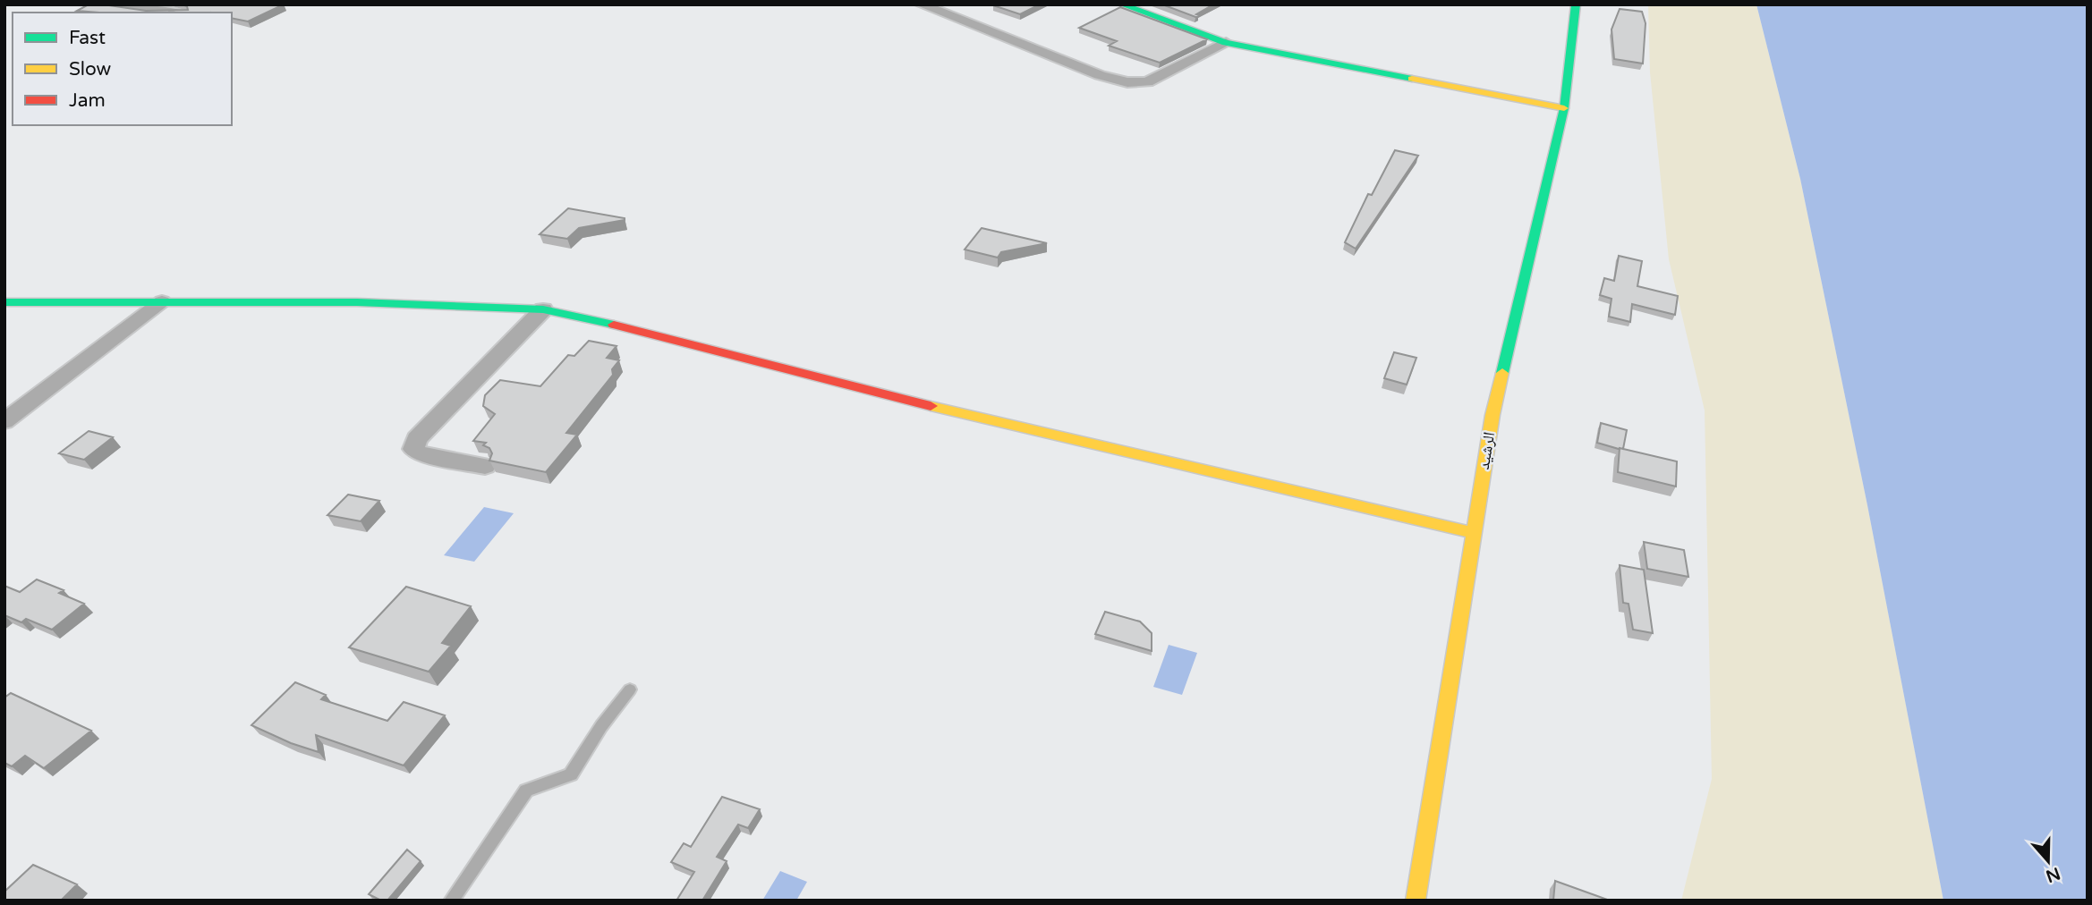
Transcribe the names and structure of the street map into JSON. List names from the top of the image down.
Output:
{
  "streets": {
    "street": ["الرشيد"]
  },
  "legend": ["Fast", "Slow", "Jam"],
  "north": "bottom"
}
